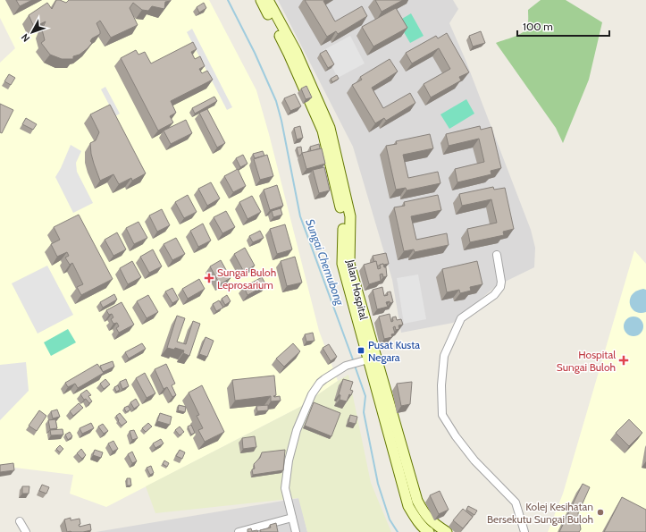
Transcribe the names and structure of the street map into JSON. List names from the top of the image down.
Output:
{
  "streets": {
    "main road": ["Jalan Hospital"]
  },
  "water": ["Sungai Chemubong"],
  "places": {
    "health": ["Sungai Buloh Leprosarium", "Hospital Sungai Buloh"],
    "transit": ["Pusat Kusta Negara"],
    "other": ["Kolej Kesihatan Bersekutu Sungai Buloh"]
  },
  "scale_bar": "100 m",
  "north": "bottom left"
}
